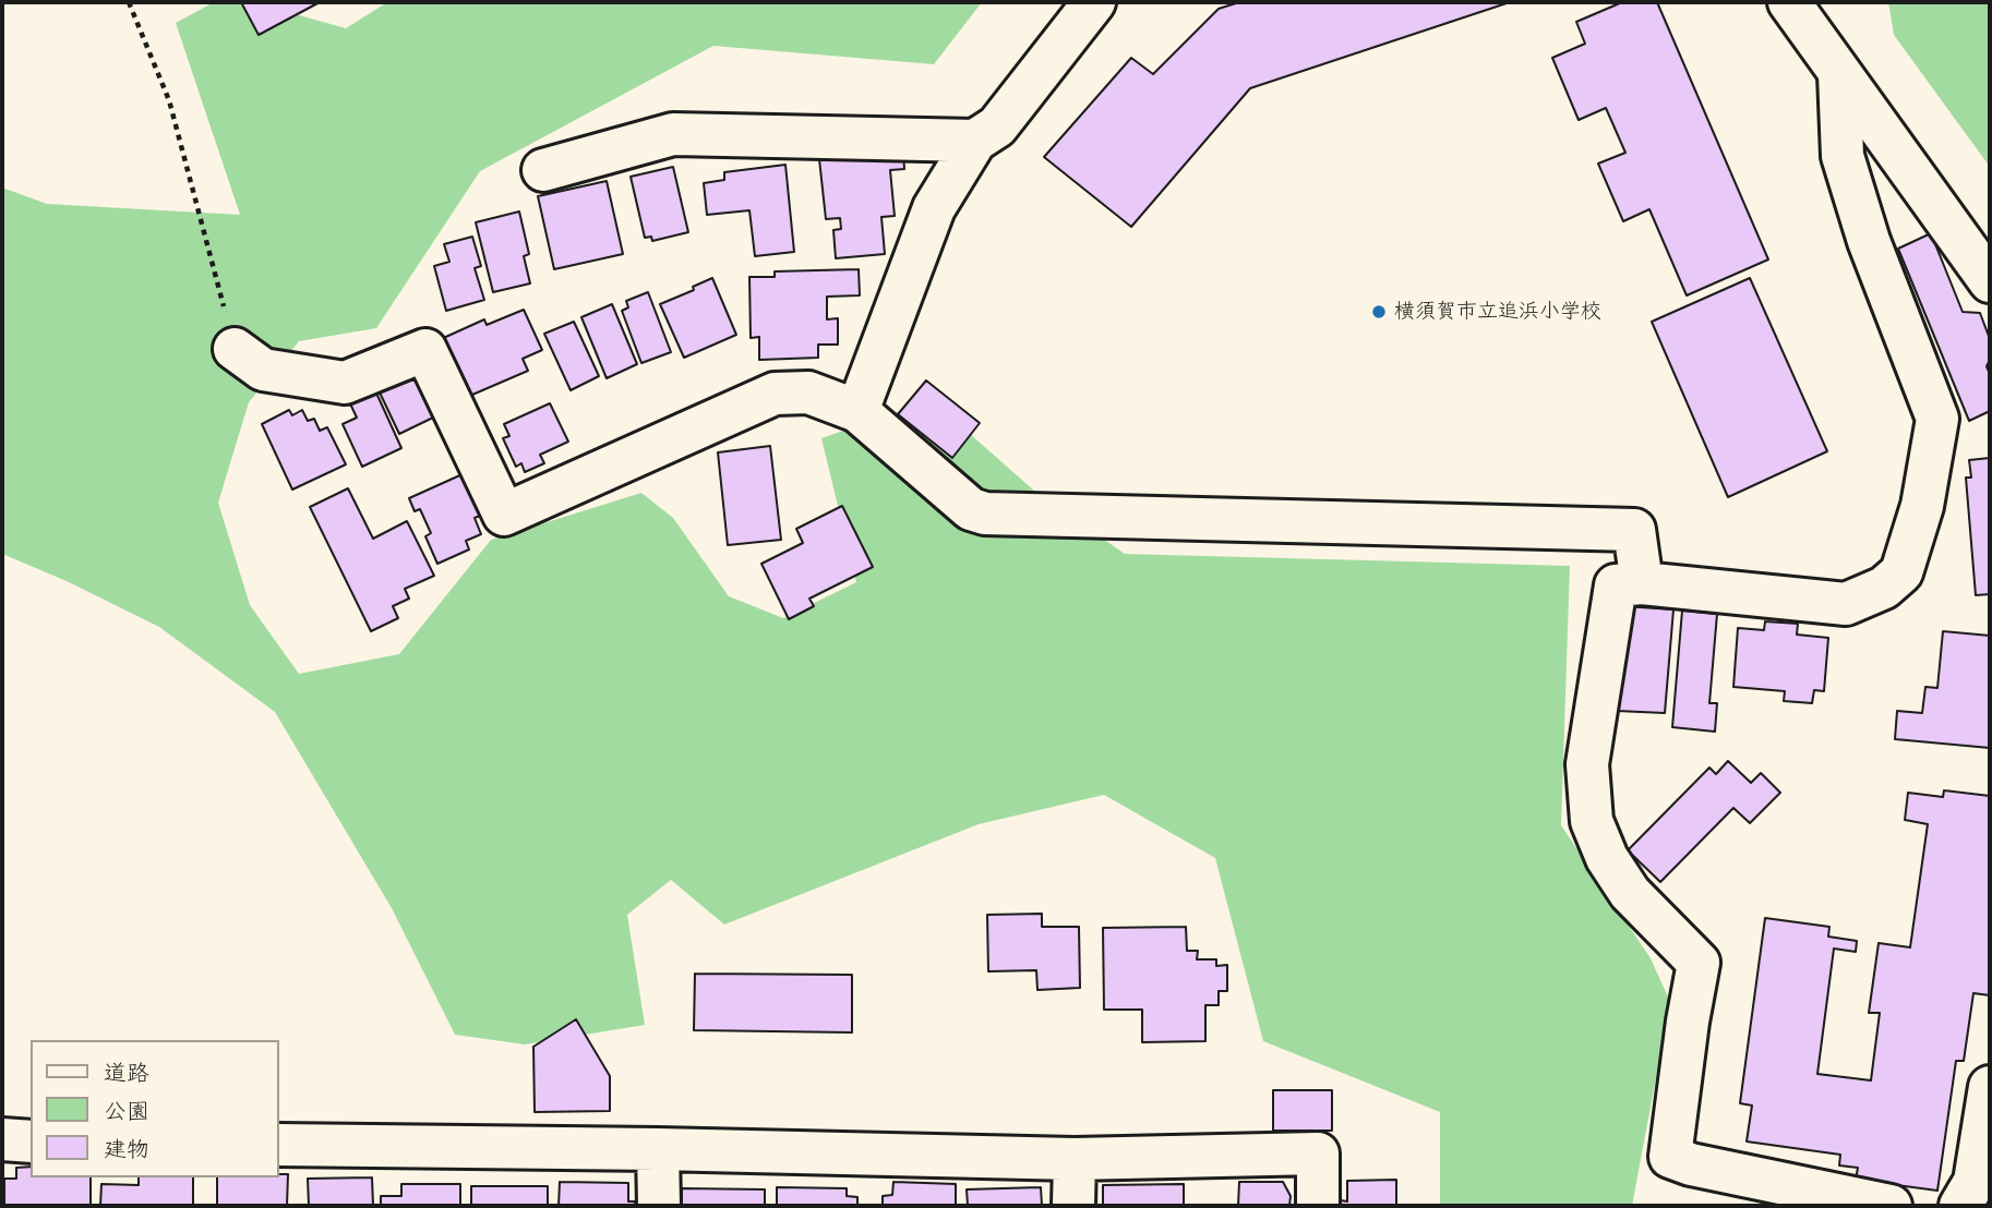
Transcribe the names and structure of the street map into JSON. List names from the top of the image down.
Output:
{
  "places": ["横須賀市立追浜小学校"],
  "legend": ["道路", "公園", "建物"]
}
